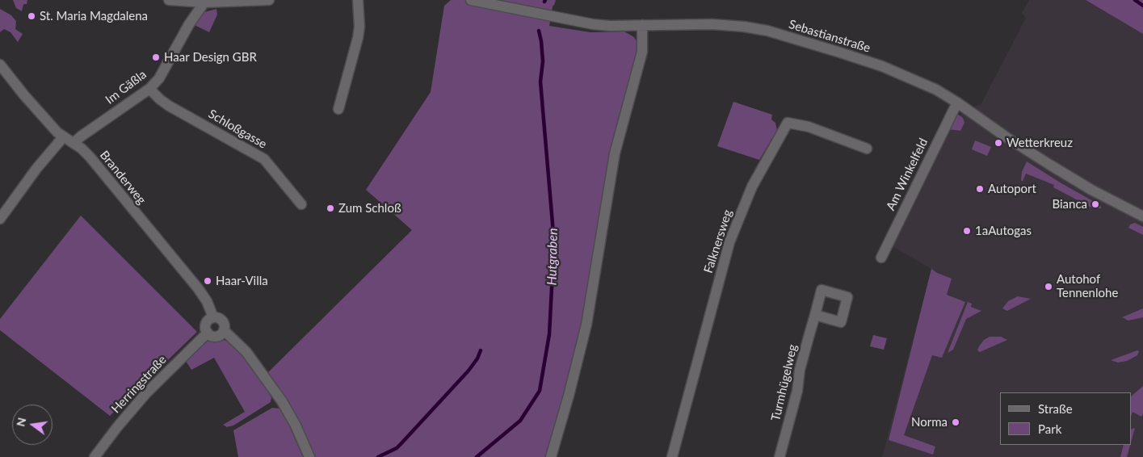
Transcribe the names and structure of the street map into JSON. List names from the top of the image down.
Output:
{
  "streets": {
    "street": [
      "Sebastianstraße",
      "Im Gäßla",
      "Schloßgasse",
      "Am Winkelfeld",
      "Branderweg",
      "Falknersweg",
      "Turmhügelweg",
      "Herringstraße"
    ]
  },
  "crossings": [
    ["Sebastianstraße", "Am Winkelfeld"],
    ["Im Gäßla", "Schloßgasse"],
    ["Im Gäßla", "Branderweg"],
    ["Branderweg", "Herringstraße"]
  ],
  "water": ["Hutgraben"],
  "places": [
    "St. Maria Magdalena",
    "Haar Design GBR",
    "Wetterkreuz",
    "Autoport",
    "Bianca",
    "Zum Schloß",
    "1aAutogas",
    "Haar-Villa",
    "Autohof Tennenlohe",
    "Norma"
  ],
  "legend": ["Straße", "Park"],
  "north": "left"
}
